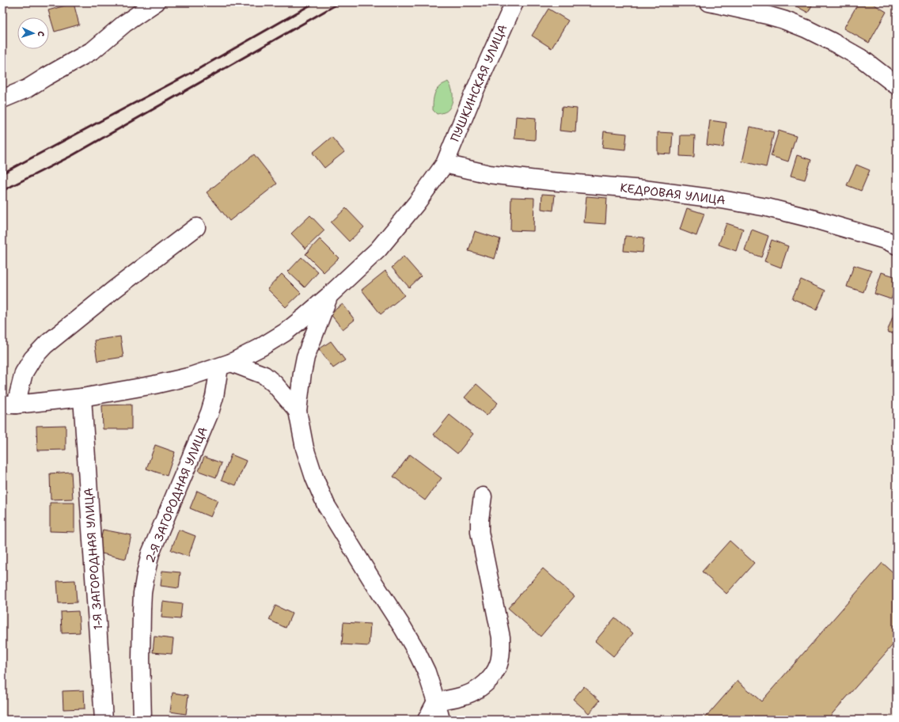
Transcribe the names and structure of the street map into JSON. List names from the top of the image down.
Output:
{
  "streets": {
    "street": [
      "ПУШКИНСКАЯ УЛИЦА",
      "КЕДРОВАЯ УЛИЦА",
      "2-Я ЗАГОРОДНАЯ УЛИЦА",
      "1-Я ЗАГОРОДНАЯ УЛИЦА"
    ]
  },
  "crossings": [
    ["ПУШКИНСКАЯ УЛИЦА", "КЕДРОВАЯ УЛИЦА"],
    ["ПУШКИНСКАЯ УЛИЦА", "2-Я ЗАГОРОДНАЯ УЛИЦА"],
    ["ПУШКИНСКАЯ УЛИЦА", "1-Я ЗАГОРОДНАЯ УЛИЦА"]
  ],
  "north": "right"
}
